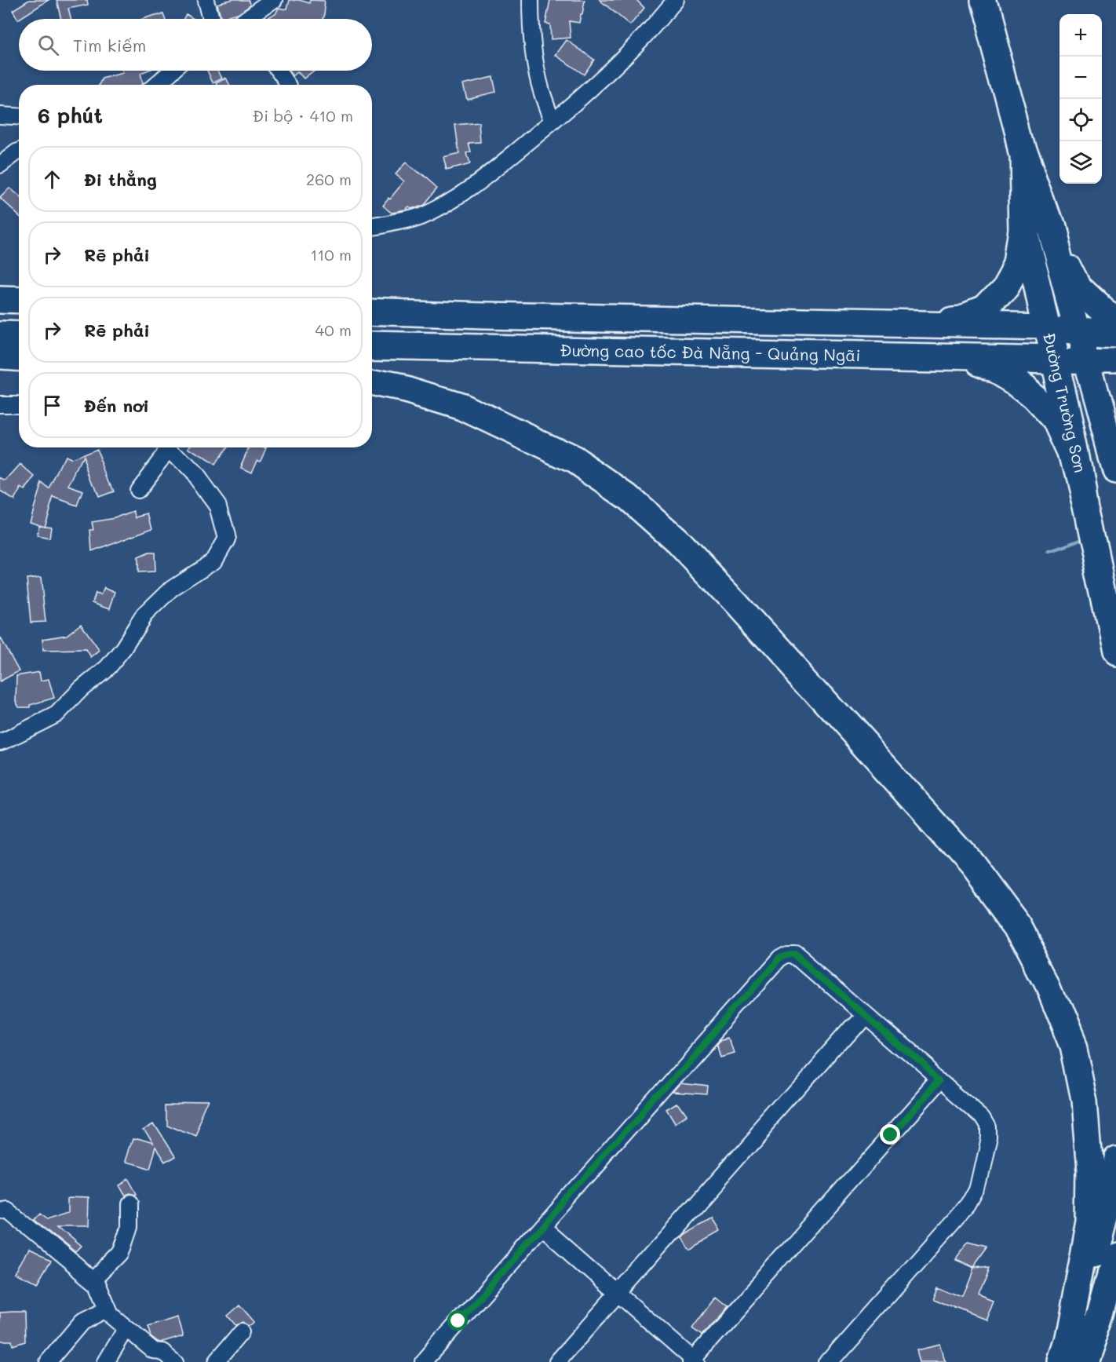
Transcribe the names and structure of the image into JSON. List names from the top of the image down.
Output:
{
  "streets": {
    "highway": ["Đường cao tốc Đà Nẵng - Quảng Ngãi", "Đường Trường Sơn"]
  },
  "crossings": [
    ["Đường cao tốc Đà Nẵng - Quảng Ngãi", "Đường Trường Sơn"]
  ],
  "page": {
    "map_buttons": ["+", "−"],
    "search": "Tìm kiếm",
    "heading": ["6 phút", "Đi bộ · 410 m"],
    "list": [
      ["Đi thẳng", "260 m"],
      ["Rẽ phải", "110 m"],
      ["Rẽ phải", "40 m"],
      "Đến nơi"
    ]
  }
}
